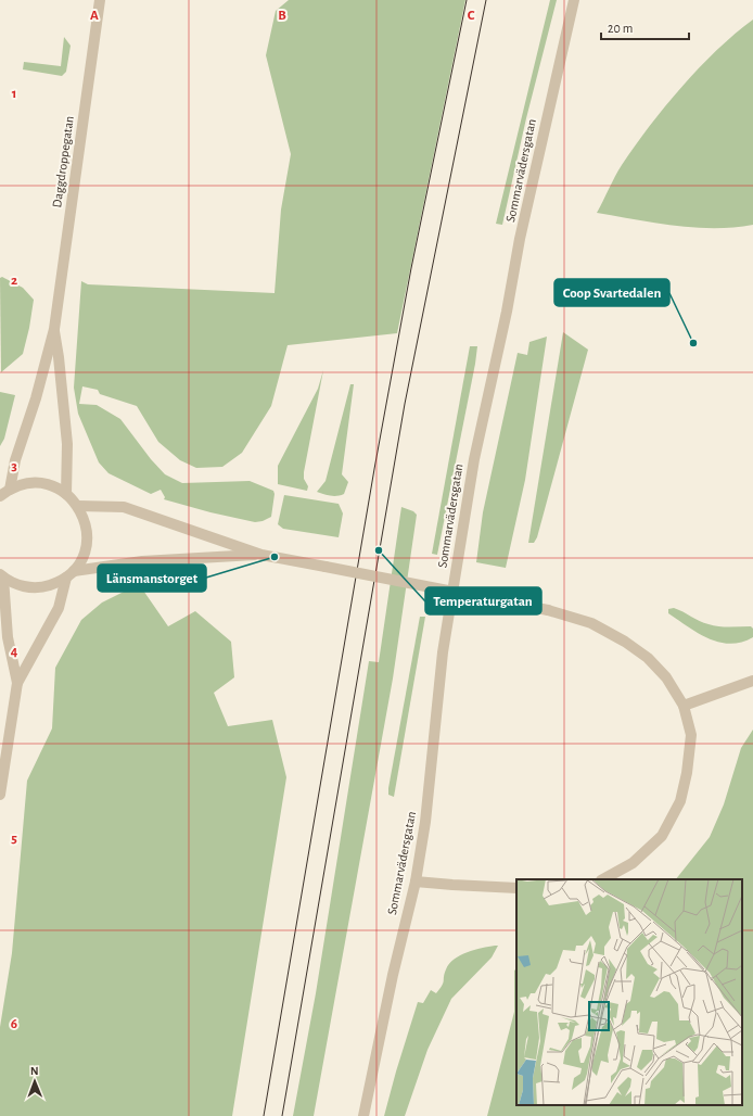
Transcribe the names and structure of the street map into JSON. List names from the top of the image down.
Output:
{
  "streets": {
    "street": ["Daggdroppegatan", "Sommarvädersgatan"]
  },
  "places": ["Coop Svartedalen", "Temperaturgatan", "Länsmanstorget"],
  "scale_bar": "20 m",
  "north": "top",
  "grid": {
    "columns": ["A", "B", "C"],
    "rows": [
      "1",
      "2",
      "3",
      "4",
      "5",
      "6"
    ]
  }
}
